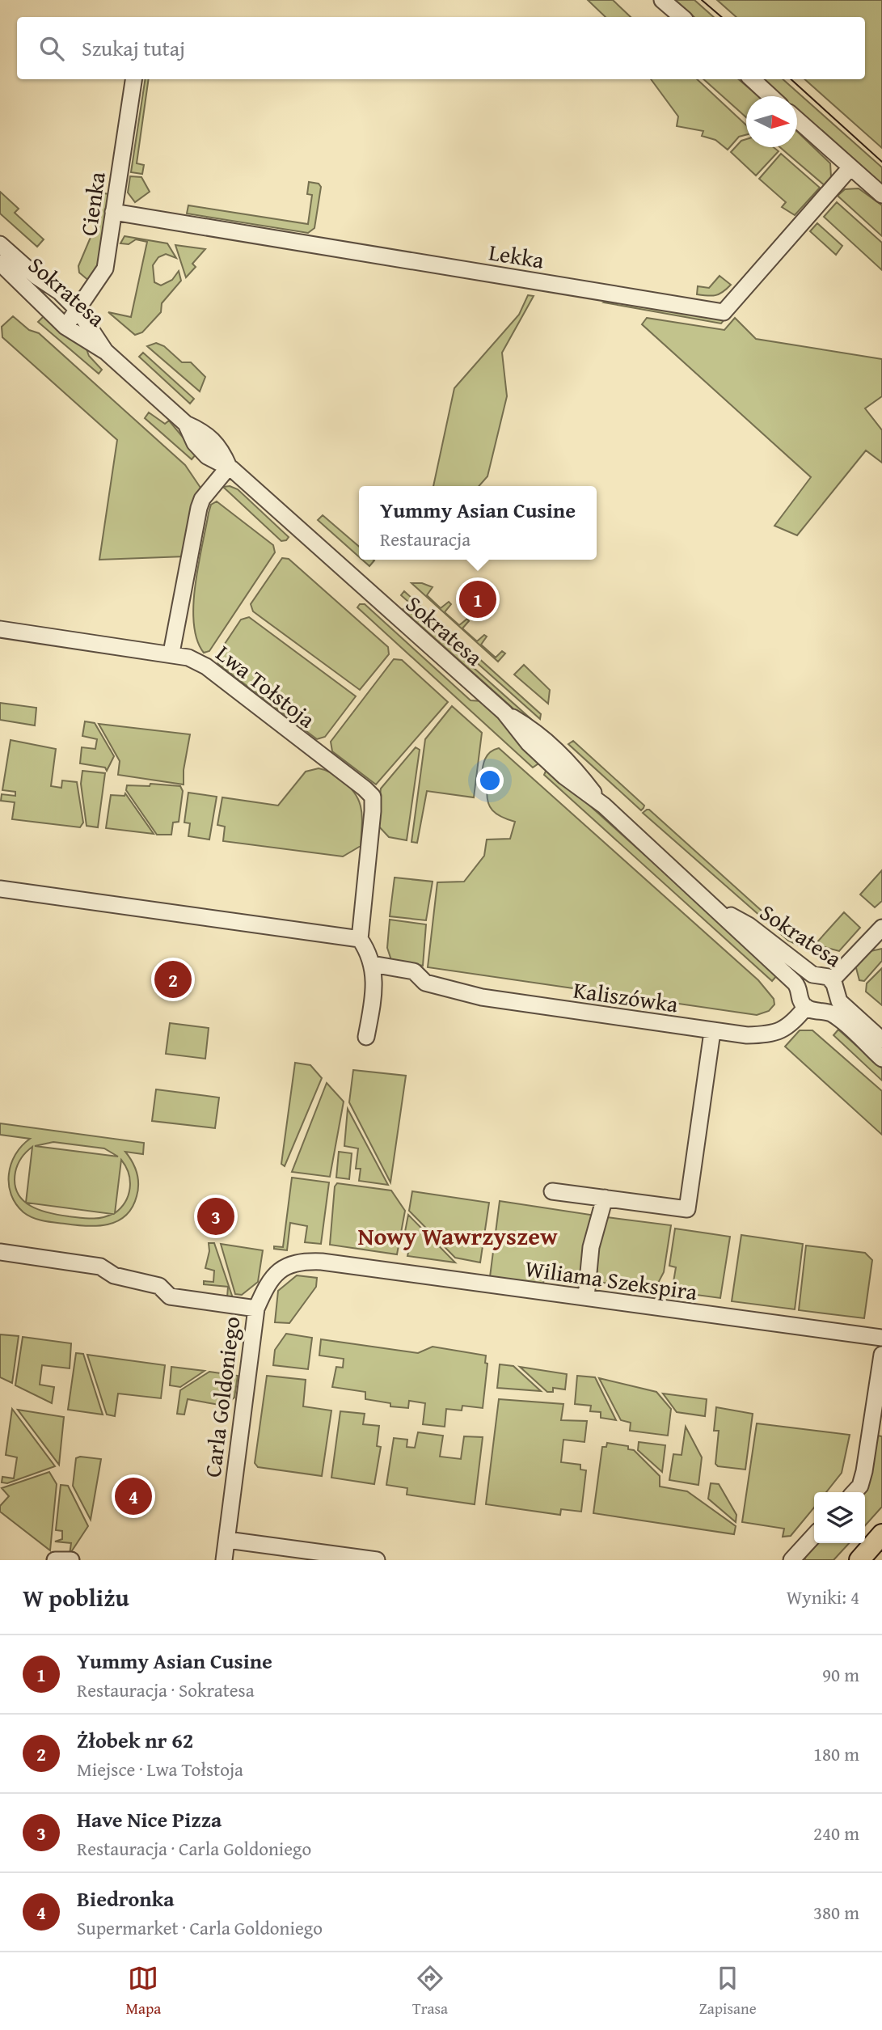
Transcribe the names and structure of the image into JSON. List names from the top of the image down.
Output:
{
  "streets": {
    "street": [
      "Cienka",
      "Lekka",
      "Sokratesa",
      "Lwa Tołstoja",
      "Kaliszówka",
      "Wiliama Szekspira",
      "Carla Goldoniego"
    ]
  },
  "crossings": [
    ["Cienka", "Lekka"],
    ["Cienka", "Sokratesa"],
    ["Sokratesa", "Kaliszówka"],
    ["Wiliama Szekspira", "Carla Goldoniego"]
  ],
  "districts": ["Nowy Wawrzyszew"],
  "north": "right",
  "page": {
    "search": "Szukaj tutaj",
    "popup": ["Yummy Asian Cusine", "Restauracja"],
    "pins": [
      "1",
      "2",
      "3",
      "4"
    ],
    "heading": ["W pobliżu", "Wyniki: 4"],
    "list": [
      {
        "mark": "1",
        "name": "Yummy Asian Cusine",
        "note": "Restauracja · Sokratesa",
        "value": "90 m"
      },
      {
        "mark": "2",
        "name": "Żłobek nr 62",
        "note": "Miejsce · Lwa Tołstoja",
        "value": "180 m"
      },
      {
        "mark": "3",
        "name": "Have Nice Pizza",
        "note": "Restauracja · Carla Goldoniego",
        "value": "240 m"
      },
      {
        "mark": "4",
        "name": "Biedronka",
        "note": "Supermarket · Carla Goldoniego",
        "value": "380 m"
      }
    ],
    "nav": ["Mapa", "Trasa", "Zapisane"]
  }
}
